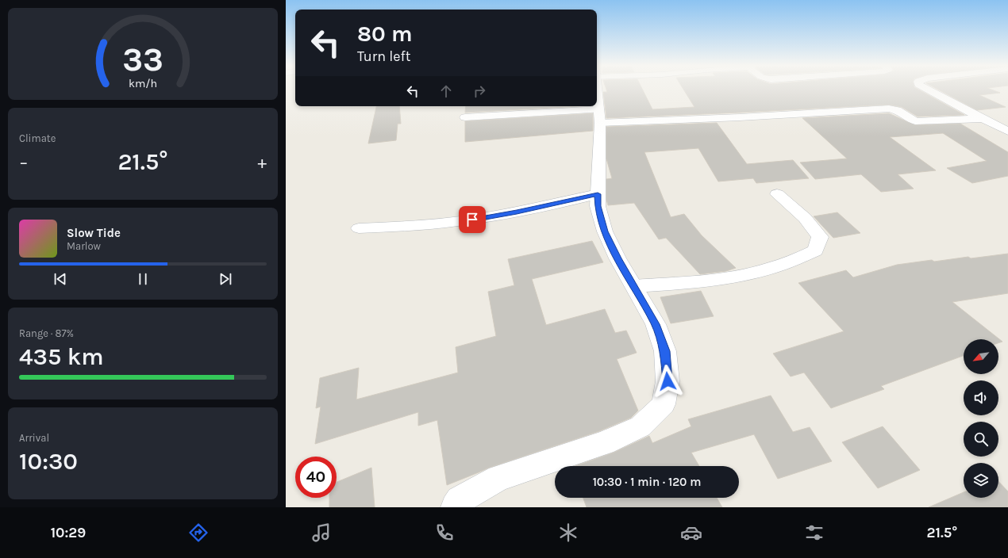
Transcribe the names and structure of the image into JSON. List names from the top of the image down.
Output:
{
  "north": "bottom left",
  "page": {
    "turn": ["80 m", "Turn left"],
    "tile": [
      "Climate",
      ["Range · 87%", "435 km"],
      ["Arrival", "10:30"]
    ],
    "heat": ["−", "21.5°", "+"],
    "song": ["Slow Tide", "Marlow"],
    "limit": "40",
    "trip": "10:30 · 1 min · 120 m",
    "tabs": ["10:29", "21.5°"],
    "gauge": ["33", "km/h"]
  }
}
